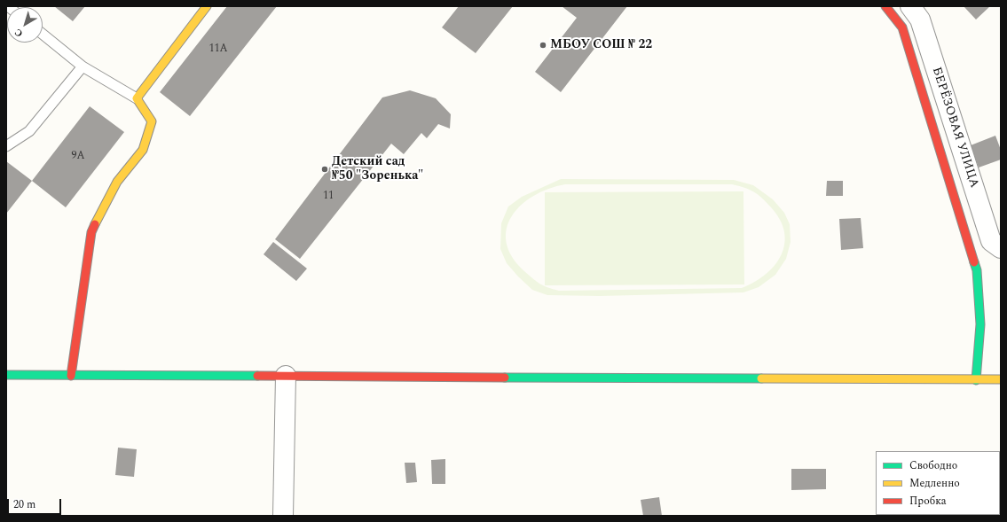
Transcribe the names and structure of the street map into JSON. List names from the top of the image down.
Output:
{
  "streets": {
    "street": ["БЕРЁЗОВАЯ УЛИЦА"]
  },
  "places": ["МБОУ СОШ № 22", "Детский сад №50 \"Зоренька\""],
  "house_numbers": ["11А", "9А", "11"],
  "legend": ["Свободно", "Медленно", "Пробка"],
  "scale_bar": "20 m",
  "north": "bottom left"
}
